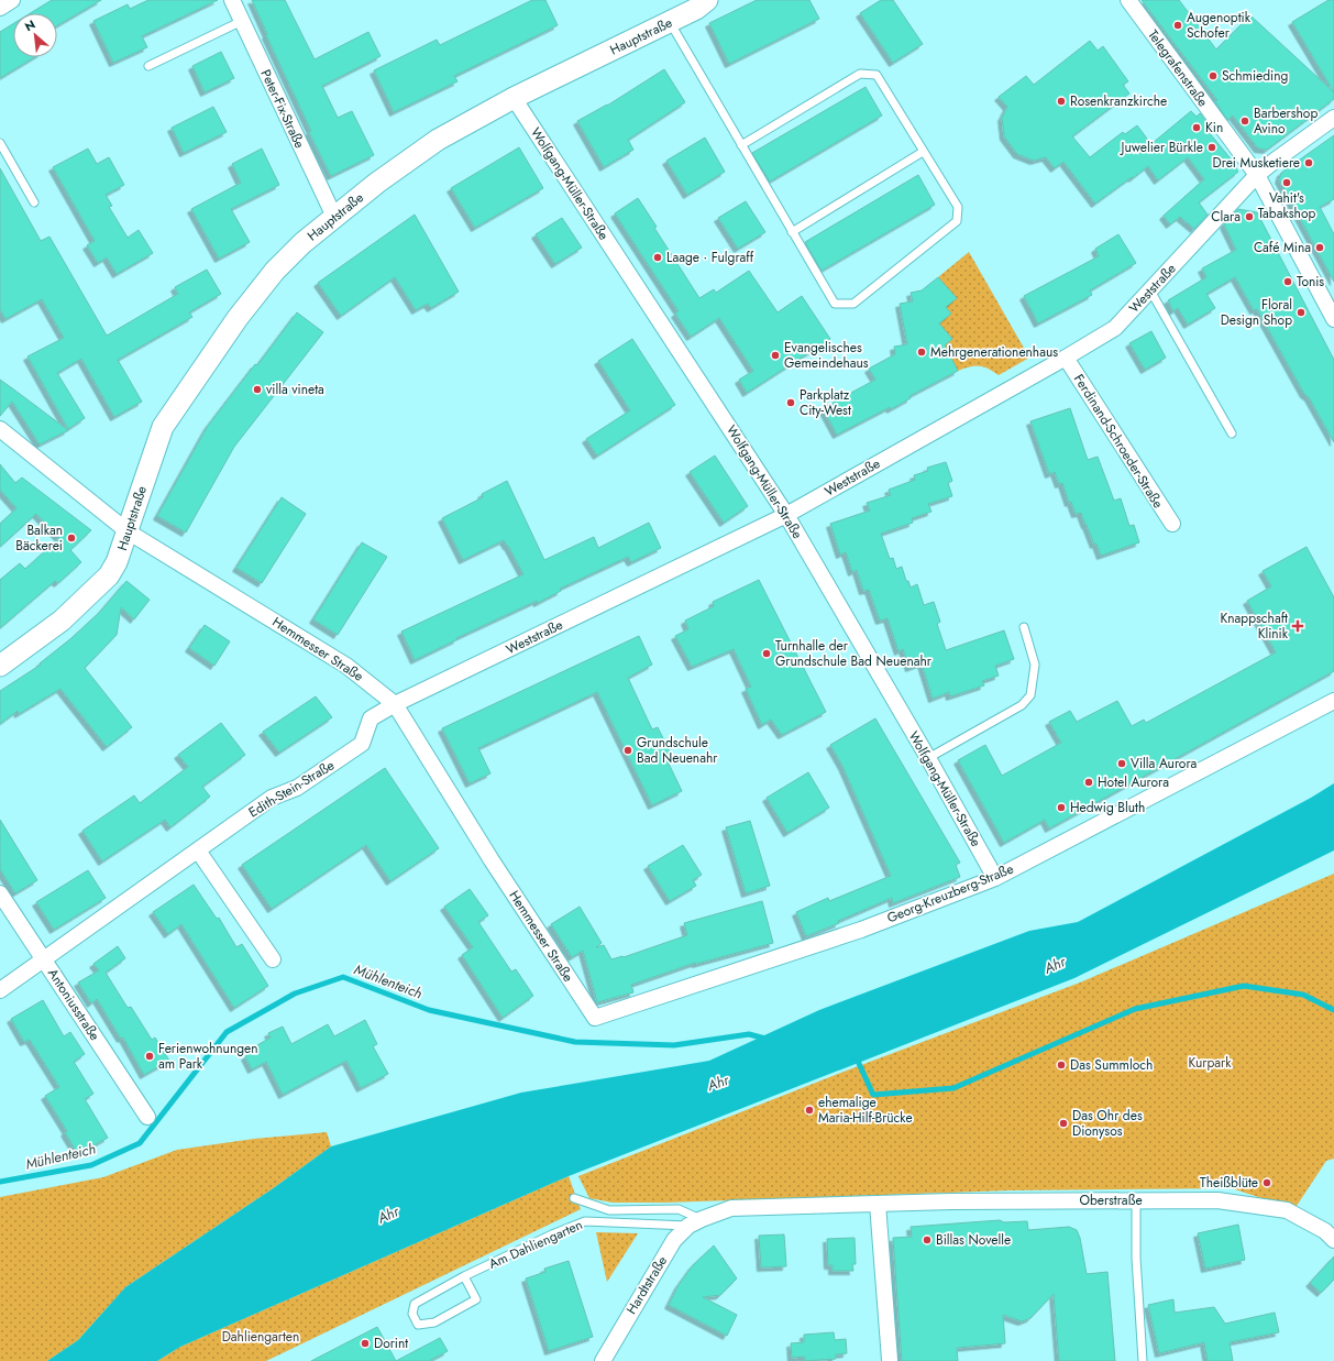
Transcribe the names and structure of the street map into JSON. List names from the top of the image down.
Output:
{
  "streets": {
    "street": [
      "Hauptstraße",
      "Telegrafenstraße",
      "Peter-Fix-Straße",
      "Wolfgang-Müller-Straße",
      "Weststraße",
      "Ferdinand-Schroeder-Straße",
      "Hemmesser Straße",
      "Edith-Stein-Straße",
      "Georg-Kreuzberg-Straße",
      "Antoniusstraße",
      "Oberstraße",
      "Hardtstraße"
    ],
    "lane": ["Am Dahliengarten"]
  },
  "crossings": [
    ["Hauptstraße", "Peter-Fix-Straße"],
    ["Hauptstraße", "Wolfgang-Müller-Straße"],
    ["Hauptstraße", "Hemmesser Straße"],
    ["Telegrafenstraße", "Weststraße"],
    ["Wolfgang-Müller-Straße", "Weststraße"],
    ["Wolfgang-Müller-Straße", "Georg-Kreuzberg-Straße"],
    ["Weststraße", "Ferdinand-Schroeder-Straße"],
    ["Weststraße", "Hemmesser Straße"],
    ["Weststraße", "Edith-Stein-Straße"],
    ["Hemmesser Straße", "Edith-Stein-Straße"],
    ["Hemmesser Straße", "Georg-Kreuzberg-Straße"],
    ["Edith-Stein-Straße", "Antoniusstraße"],
    ["Oberstraße", "Am Dahliengarten"],
    ["Oberstraße", "Hardtstraße"],
    ["Am Dahliengarten", "Hardtstraße"]
  ],
  "water": ["Ahr", "Mühlenteich"],
  "parks": ["Kurpark", "Dahliengarten"],
  "places": {
    "other": [
      "Augenoptik Schofer",
      "Schmieding",
      "Rosenkranzkirche",
      "Barbershop Avino",
      "Kin",
      "Juwelier Bürkle",
      "Drei Musketiere",
      "Vahit's Tabakshop",
      "Clara",
      "Café Mina",
      "Laage · Fulgraff",
      "Tonis",
      "Floral Design Shop",
      "Mehrgenerationenhaus",
      "Evangelisches Gemeindehaus",
      "villa vineta",
      "Parkplatz City-West",
      "Balkan Bäckerei",
      "Turnhalle der Grundschule Bad Neuenahr",
      "Grundschule Bad Neuenahr",
      "Villa Aurora",
      "Hotel Aurora",
      "Hedwig Bluth",
      "Ferienwohnungen am Park",
      "Das Summloch",
      "ehemalige Maria-Hilf-Brücke",
      "Das Ohr des Dionysos",
      "Theißblüte",
      "Billas Novelle",
      "Dorint"
    ],
    "health": ["Knappschaft Klinik"]
  },
  "north": "top left"
}
